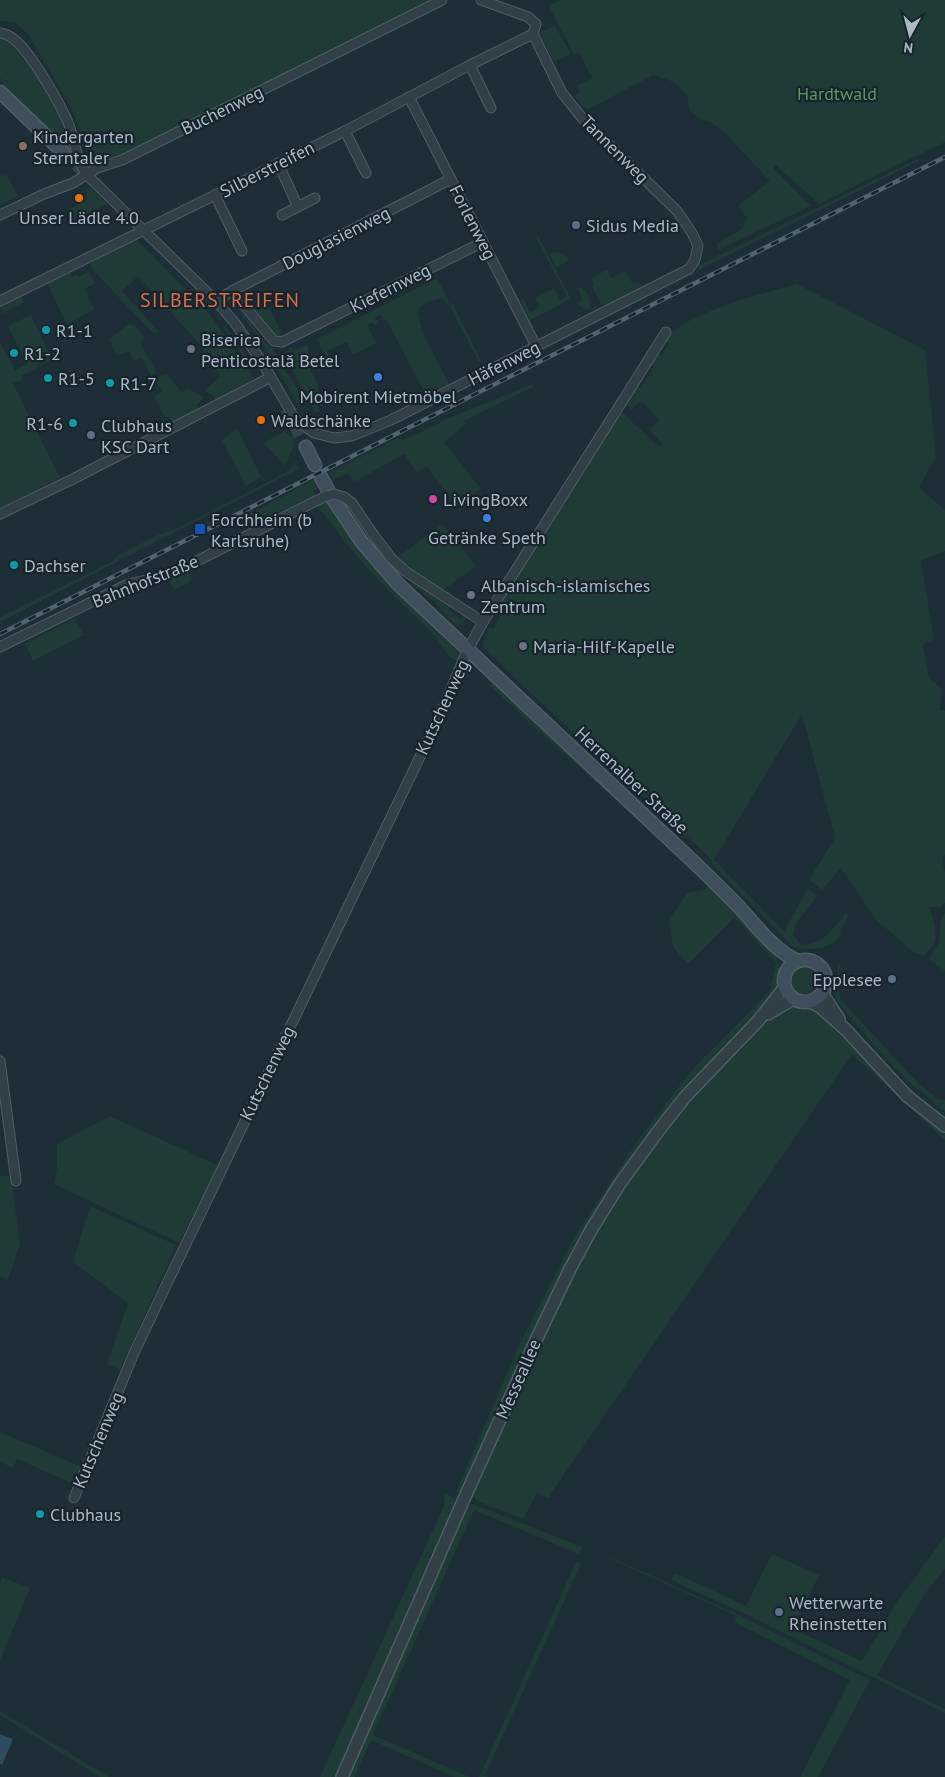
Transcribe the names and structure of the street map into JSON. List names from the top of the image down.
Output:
{
  "streets": {
    "main road": ["Herrenalber Straße"],
    "street": [
      "Buchenweg",
      "Tannenweg",
      "Silberstreifen",
      "Forlenweg",
      "Douglasienweg",
      "Kiefernweg",
      "Häfenweg",
      "Bahnhofstraße",
      "Kutschenweg",
      "Messeallee"
    ]
  },
  "crossings": [
    ["Tannenweg", "Silberstreifen"],
    ["Tannenweg", "Häfenweg"],
    ["Silberstreifen", "Forlenweg"],
    ["Forlenweg", "Douglasienweg"],
    ["Forlenweg", "Kiefernweg"],
    ["Forlenweg", "Häfenweg"],
    ["Douglasienweg", "Kiefernweg"],
    ["Bahnhofstraße", "Herrenalber Straße"],
    ["Kutschenweg", "Herrenalber Straße"],
    ["Herrenalber Straße", "Messeallee"]
  ],
  "districts": ["SILBERSTREIFEN"],
  "parks": ["Hardtwald"],
  "places": {
    "other": [
      "Kindergarten Sterntaler",
      "Unser Lädle 4.0",
      "Sidus Media",
      "R1-1",
      "Biserica Penticostală Betel",
      "R1-2",
      "Mobirent Mietmöbel",
      "R1-5",
      "R1-7",
      "Waldschänke",
      "R1-6",
      "Clubhaus KSC Dart",
      "LivingBoxx",
      "Getränke Speth",
      "Dachser",
      "Albanisch-islamisches Zentrum",
      "Maria-Hilf-Kapelle",
      "Epplesee",
      "Clubhaus",
      "Wetterwarte Rheinstetten"
    ],
    "transit": ["Forchheim (b Karlsruhe)"]
  },
  "north": "bottom"
}
